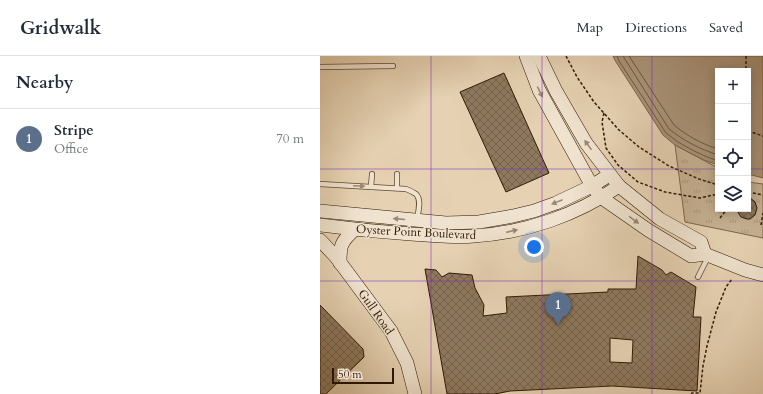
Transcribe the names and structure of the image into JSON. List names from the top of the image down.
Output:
{
  "streets": {
    "street": ["Oyster Point Boulevard", "Gull Road"]
  },
  "scale_bar": "50 m",
  "page": {
    "header": "Gridwalk",
    "nav": ["Map", "Directions", "Saved"],
    "heading": "Nearby",
    "map_buttons": ["+", "−"],
    "list": [
      {
        "mark": "1",
        "name": "Stripe",
        "note": "Office",
        "value": "70 m"
      }
    ],
    "pins": "1",
    "scale": "50 m"
  }
}
